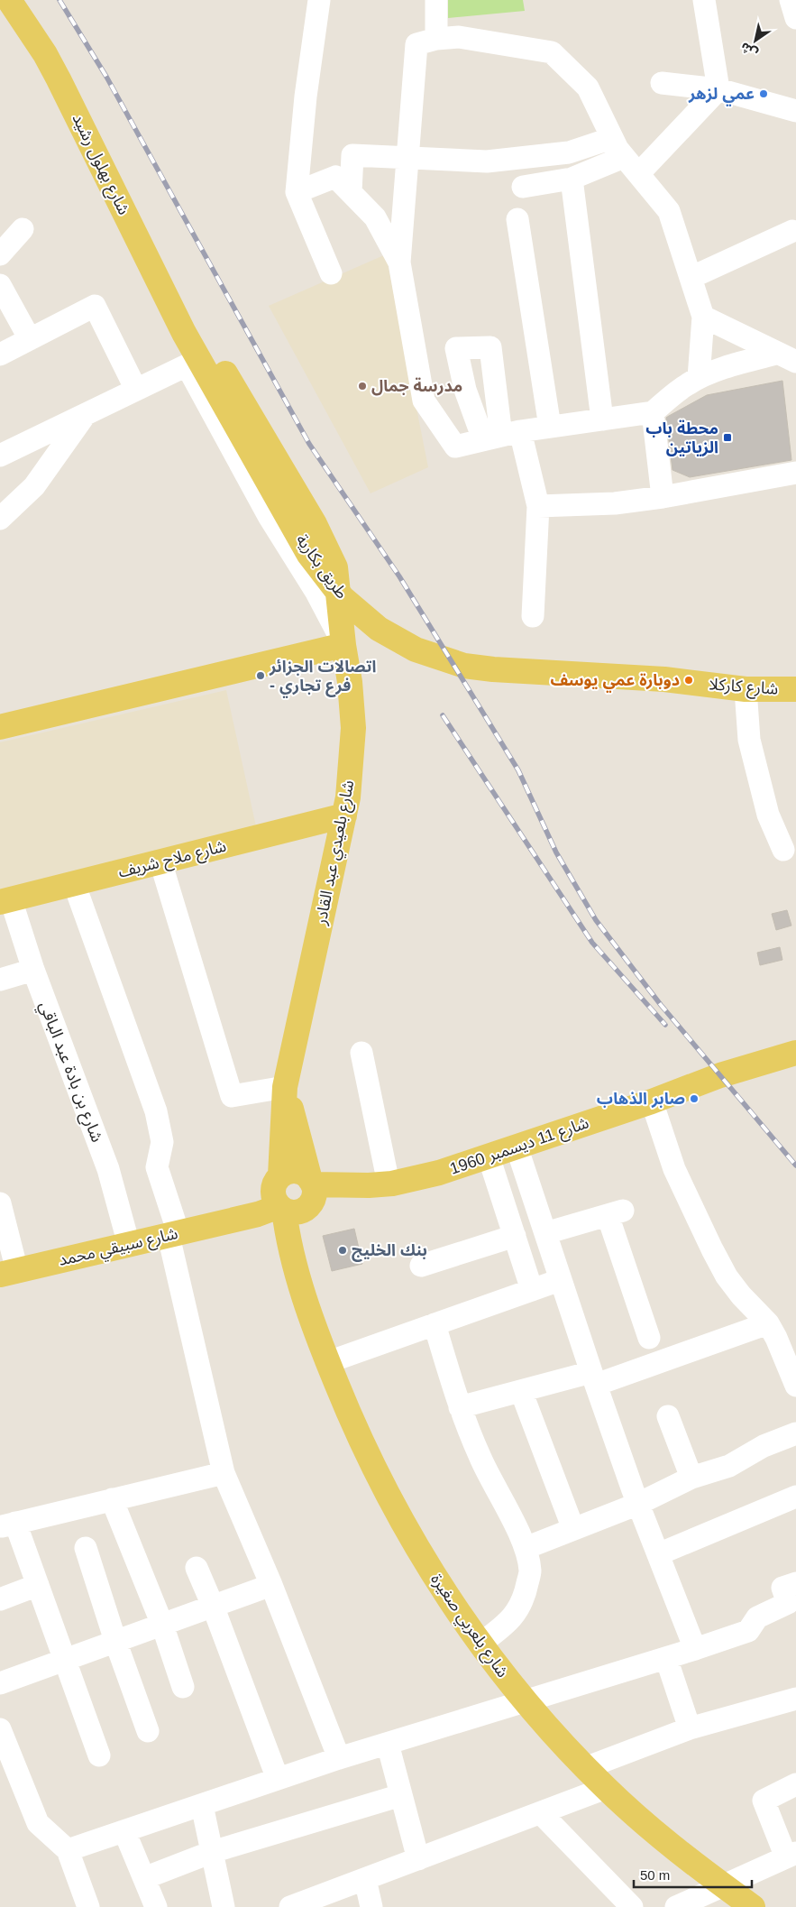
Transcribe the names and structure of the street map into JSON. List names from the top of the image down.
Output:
{
  "streets": {
    "main road": [
      "شارع بهلول رشيد",
      "طريق بكارية",
      "شارع كاركلا",
      "شارع بلعيدي عبد القادر",
      "شارع ملاح شريف",
      "شارع 11 ديسمبر 1960",
      "شارع سبيقي محمد",
      "شارع بلعربي صغيرة"
    ],
    "street": ["شارع بن بادة عبد الباقي"]
  },
  "crossings": [
    ["شارع بهلول رشيد", "طريق بكارية"],
    ["شارع بهلول رشيد", "شارع بلعيدي عبد القادر"],
    ["طريق بكارية", "شارع كاركلا"],
    ["شارع بلعيدي عبد القادر", "شارع ملاح شريف"],
    ["شارع بلعيدي عبد القادر", "شارع 11 ديسمبر 1960"],
    ["شارع بلعيدي عبد القادر", "شارع سبيقي محمد"],
    ["شارع بلعيدي عبد القادر", "شارع بلعربي صغيرة"],
    ["شارع ملاح شريف", "شارع بن بادة عبد الباقي"],
    ["شارع بن بادة عبد الباقي", "شارع سبيقي محمد"],
    ["شارع 11 ديسمبر 1960", "شارع سبيقي محمد"],
    ["شارع 11 ديسمبر 1960", "شارع بلعربي صغيرة"],
    ["شارع سبيقي محمد", "شارع بلعربي صغيرة"]
  ],
  "places": {
    "other": [
      "عمي لزهر",
      "مدرسة جمال",
      "اتصالات الجزائر - فرع تجاري",
      "دوبارة عمي يوسف",
      "صابر الذهاب",
      "بنك الخليج"
    ],
    "transit": ["محطة باب الزياتين"]
  },
  "scale_bar": "50 m",
  "north": "bottom left"
}
